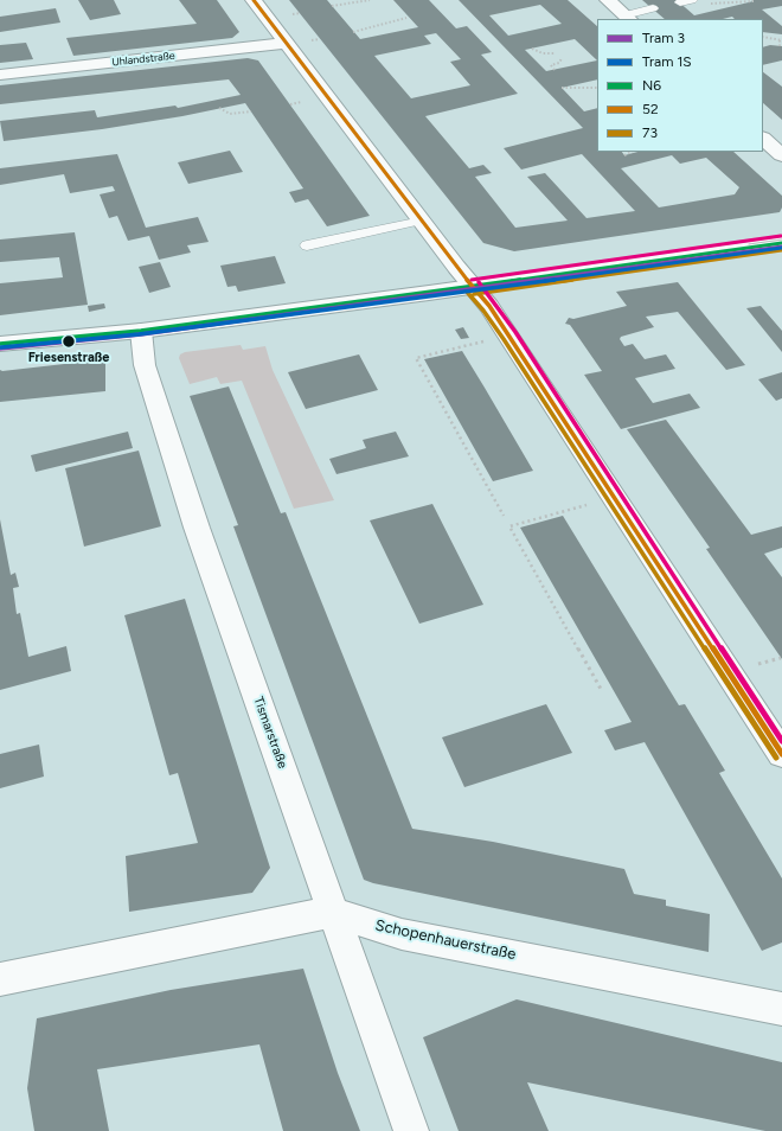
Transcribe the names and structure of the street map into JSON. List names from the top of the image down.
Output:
{
  "streets": {
    "street": ["Uhlandstraße", "Tismarstraße", "Schopenhauerstraße"]
  },
  "crossings": [
    ["Tismarstraße", "Schopenhauerstraße"]
  ],
  "places": ["Friesenstraße"],
  "lines": [
    "transit line 52",
    "transit line N6",
    "tram line 3",
    "tram line 1S",
    "transit line 73"
  ],
  "legend": [
    "Tram 3",
    "Tram 1S",
    "N6",
    "52",
    "73"
  ]
}
